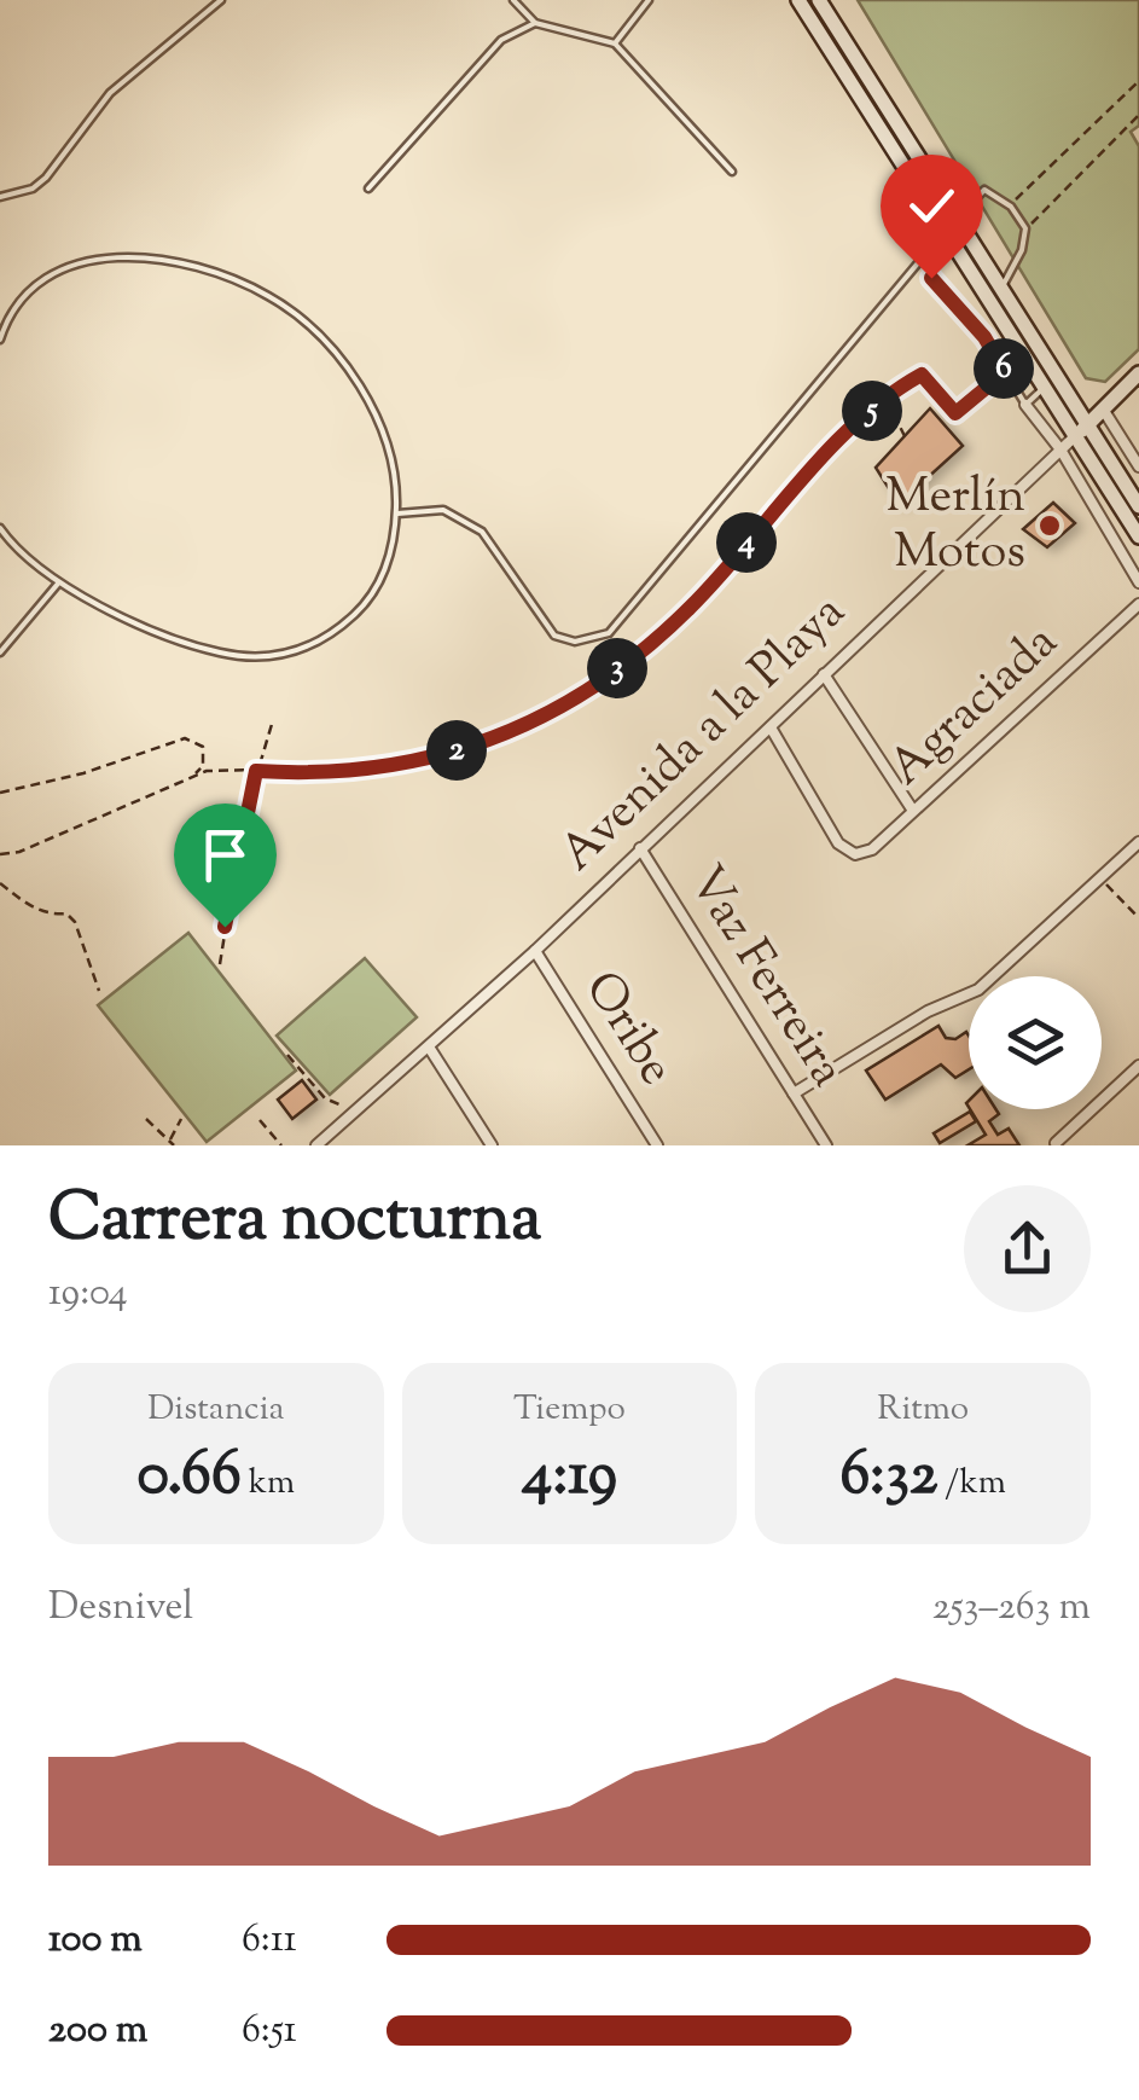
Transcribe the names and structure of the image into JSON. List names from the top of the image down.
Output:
{
  "streets": {
    "main road": ["Avenida a la Playa"],
    "street": ["Agraciada", "Vaz Ferreira", "Oribe"]
  },
  "crossings": [
    ["Agraciada", "Avenida a la Playa"],
    ["Avenida a la Playa", "Vaz Ferreira"],
    ["Avenida a la Playa", "Oribe"]
  ],
  "places": ["Merlín Motos"],
  "page": {
    "pins": [
      "6",
      "5",
      "4",
      "3",
      "2"
    ],
    "heading": ["Carrera nocturna", "19:04"],
    "stats": [
      ["Distancia", "0.66 km"],
      ["Tiempo", "4:19"],
      ["Ritmo", "6:32 /km"]
    ],
    "chart": ["Desnivel", "253–263 m"],
    "list": [
      {
        "name": "100 m",
        "note": "6:11"
      },
      {
        "name": "200 m",
        "note": "6:51"
      }
    ]
  }
}
